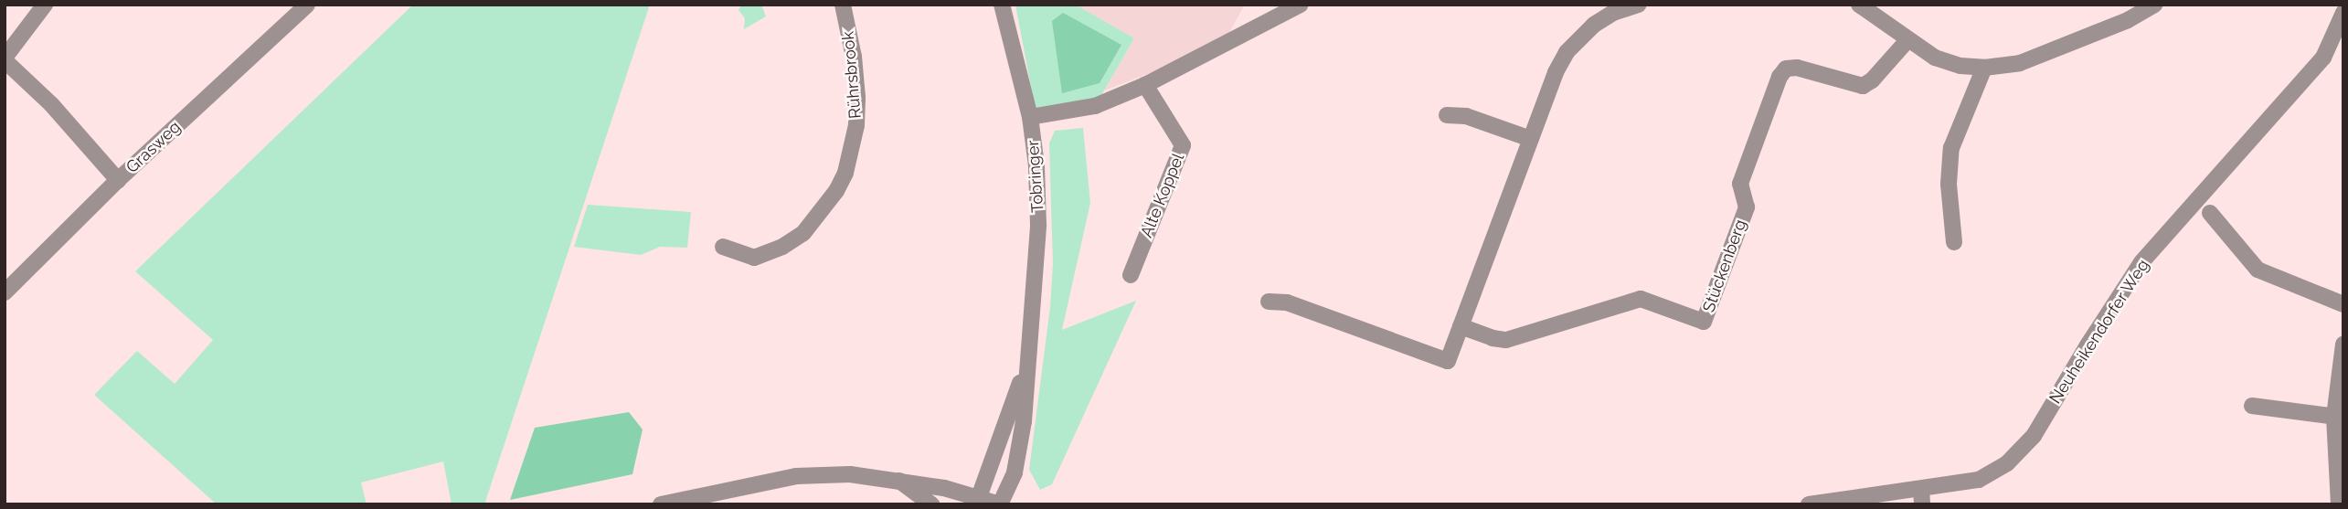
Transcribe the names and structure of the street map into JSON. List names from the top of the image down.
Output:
{
  "streets": {
    "street": [
      "Rührsbrook",
      "Grasweg",
      "Tobringer",
      "Alte Koppel",
      "Stückenberg",
      "Neuheikendorfer Weg"
    ]
  }
}
